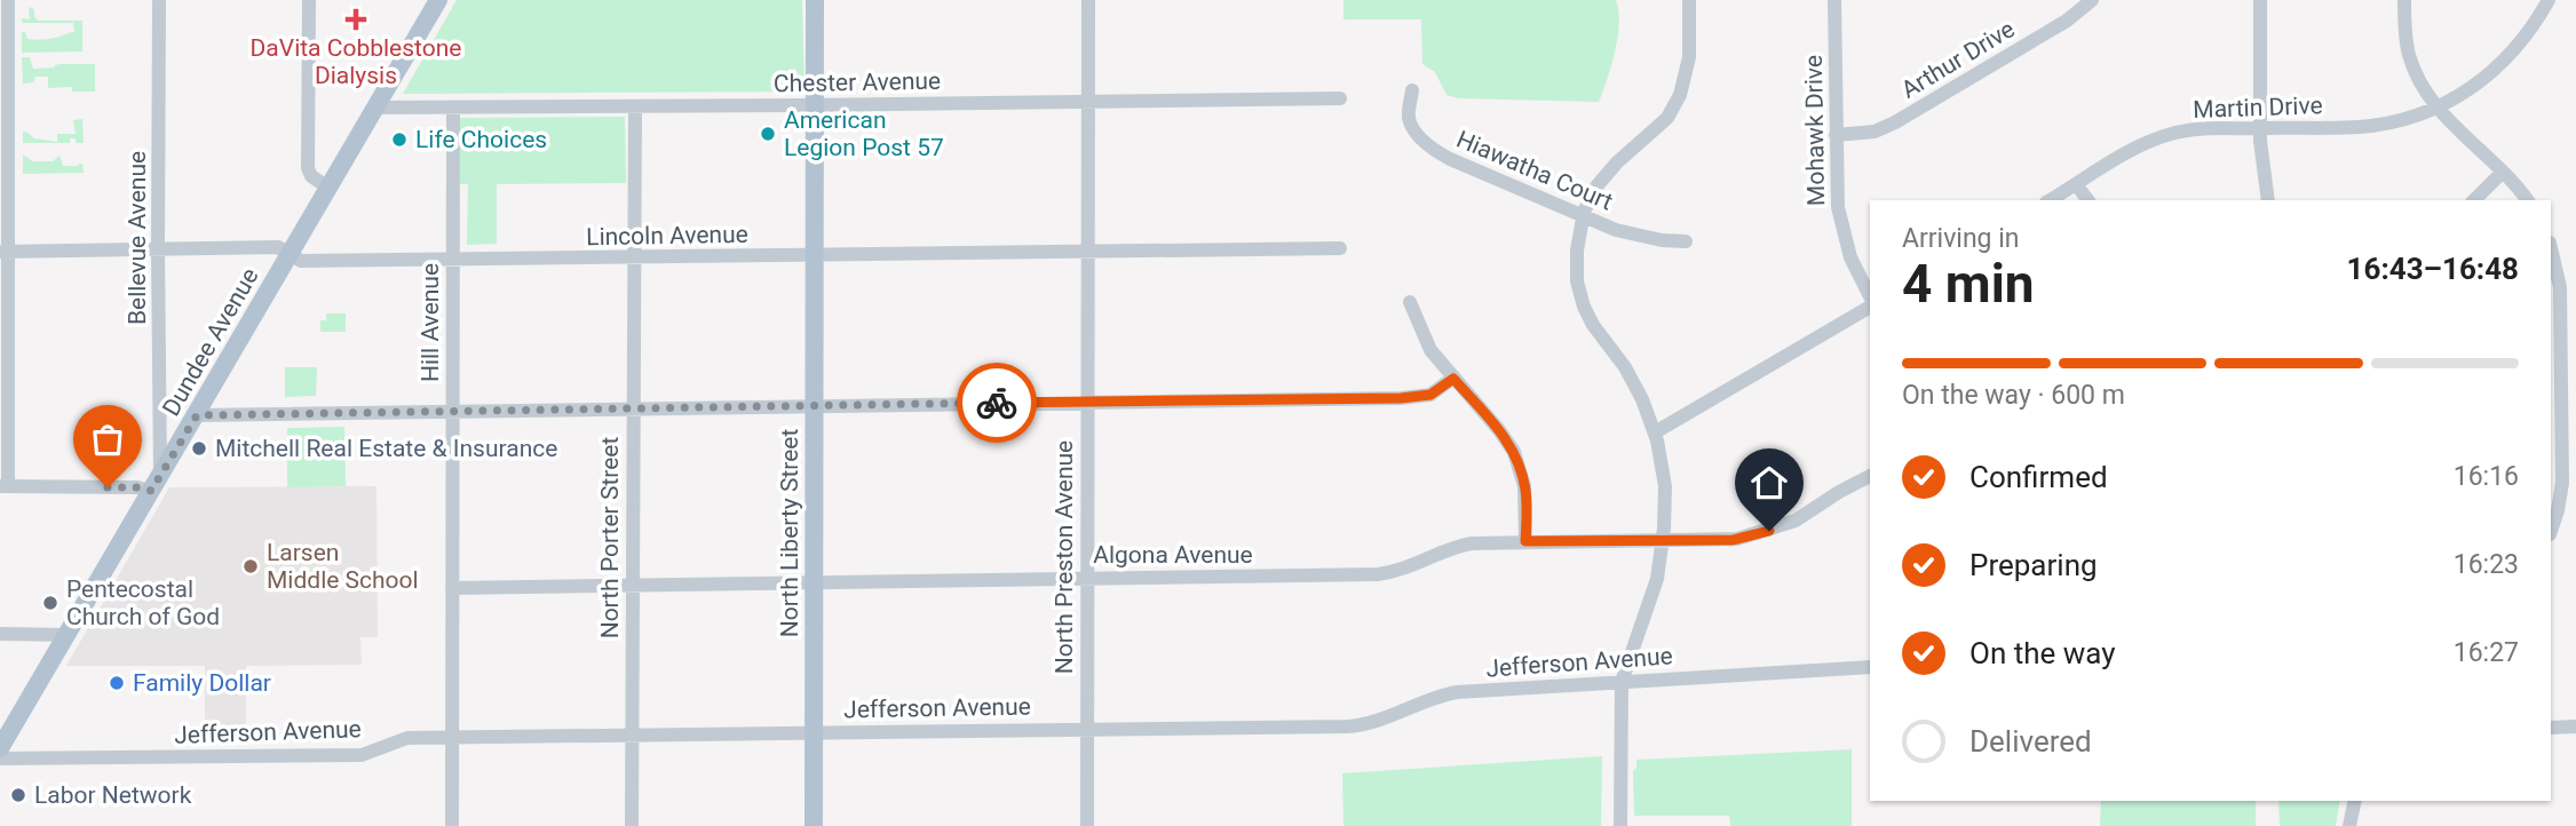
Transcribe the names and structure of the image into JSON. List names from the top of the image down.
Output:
{
  "streets": {
    "main road": ["Dundee Avenue", "North Liberty Street"],
    "street": [
      "Arthur Drive",
      "Chester Avenue",
      "Martin Drive",
      "Mohawk Drive",
      "Hiawatha Court",
      "Lincoln Avenue",
      "Bellevue Avenue",
      "Hill Avenue",
      "North Porter Street",
      "Algona Avenue",
      "North Preston Avenue",
      "Jefferson Avenue"
    ]
  },
  "crossings": [
    ["Arthur Drive", "Mohawk Drive"],
    ["Chester Avenue", "Hill Avenue"],
    ["Chester Avenue", "Dundee Avenue"],
    ["Chester Avenue", "North Liberty Street"],
    ["Chester Avenue", "North Porter Street"],
    ["Chester Avenue", "North Preston Avenue"],
    ["Lincoln Avenue", "Bellevue Avenue"],
    ["Lincoln Avenue", "Hill Avenue"],
    ["Lincoln Avenue", "Dundee Avenue"],
    ["Lincoln Avenue", "North Liberty Street"],
    ["Lincoln Avenue", "North Porter Street"],
    ["Lincoln Avenue", "North Preston Avenue"],
    ["Bellevue Avenue", "Dundee Avenue"],
    ["Hill Avenue", "Algona Avenue"],
    ["Hill Avenue", "Jefferson Avenue"],
    ["North Liberty Street", "Algona Avenue"],
    ["North Liberty Street", "Jefferson Avenue"],
    ["North Porter Street", "Algona Avenue"],
    ["North Porter Street", "Jefferson Avenue"],
    ["Algona Avenue", "North Preston Avenue"],
    ["North Preston Avenue", "Jefferson Avenue"]
  ],
  "places": {
    "health": ["DaVita Cobblestone Dialysis"],
    "other": [
      "American Legion Post 57",
      "Life Choices",
      "Mitchell Real Estate & Insurance",
      "Larsen Middle School",
      "Pentecostal Church of God",
      "Family Dollar",
      "Labor Network"
    ]
  },
  "page": {
    "heading": ["4 min", "Arriving in", "16:43–16:48"],
    "bar": "On the way · 600 m",
    "list": [
      ["Confirmed", "16:16"],
      ["Preparing", "16:23"],
      ["On the way", "16:27"],
      "Delivered"
    ]
  }
}
